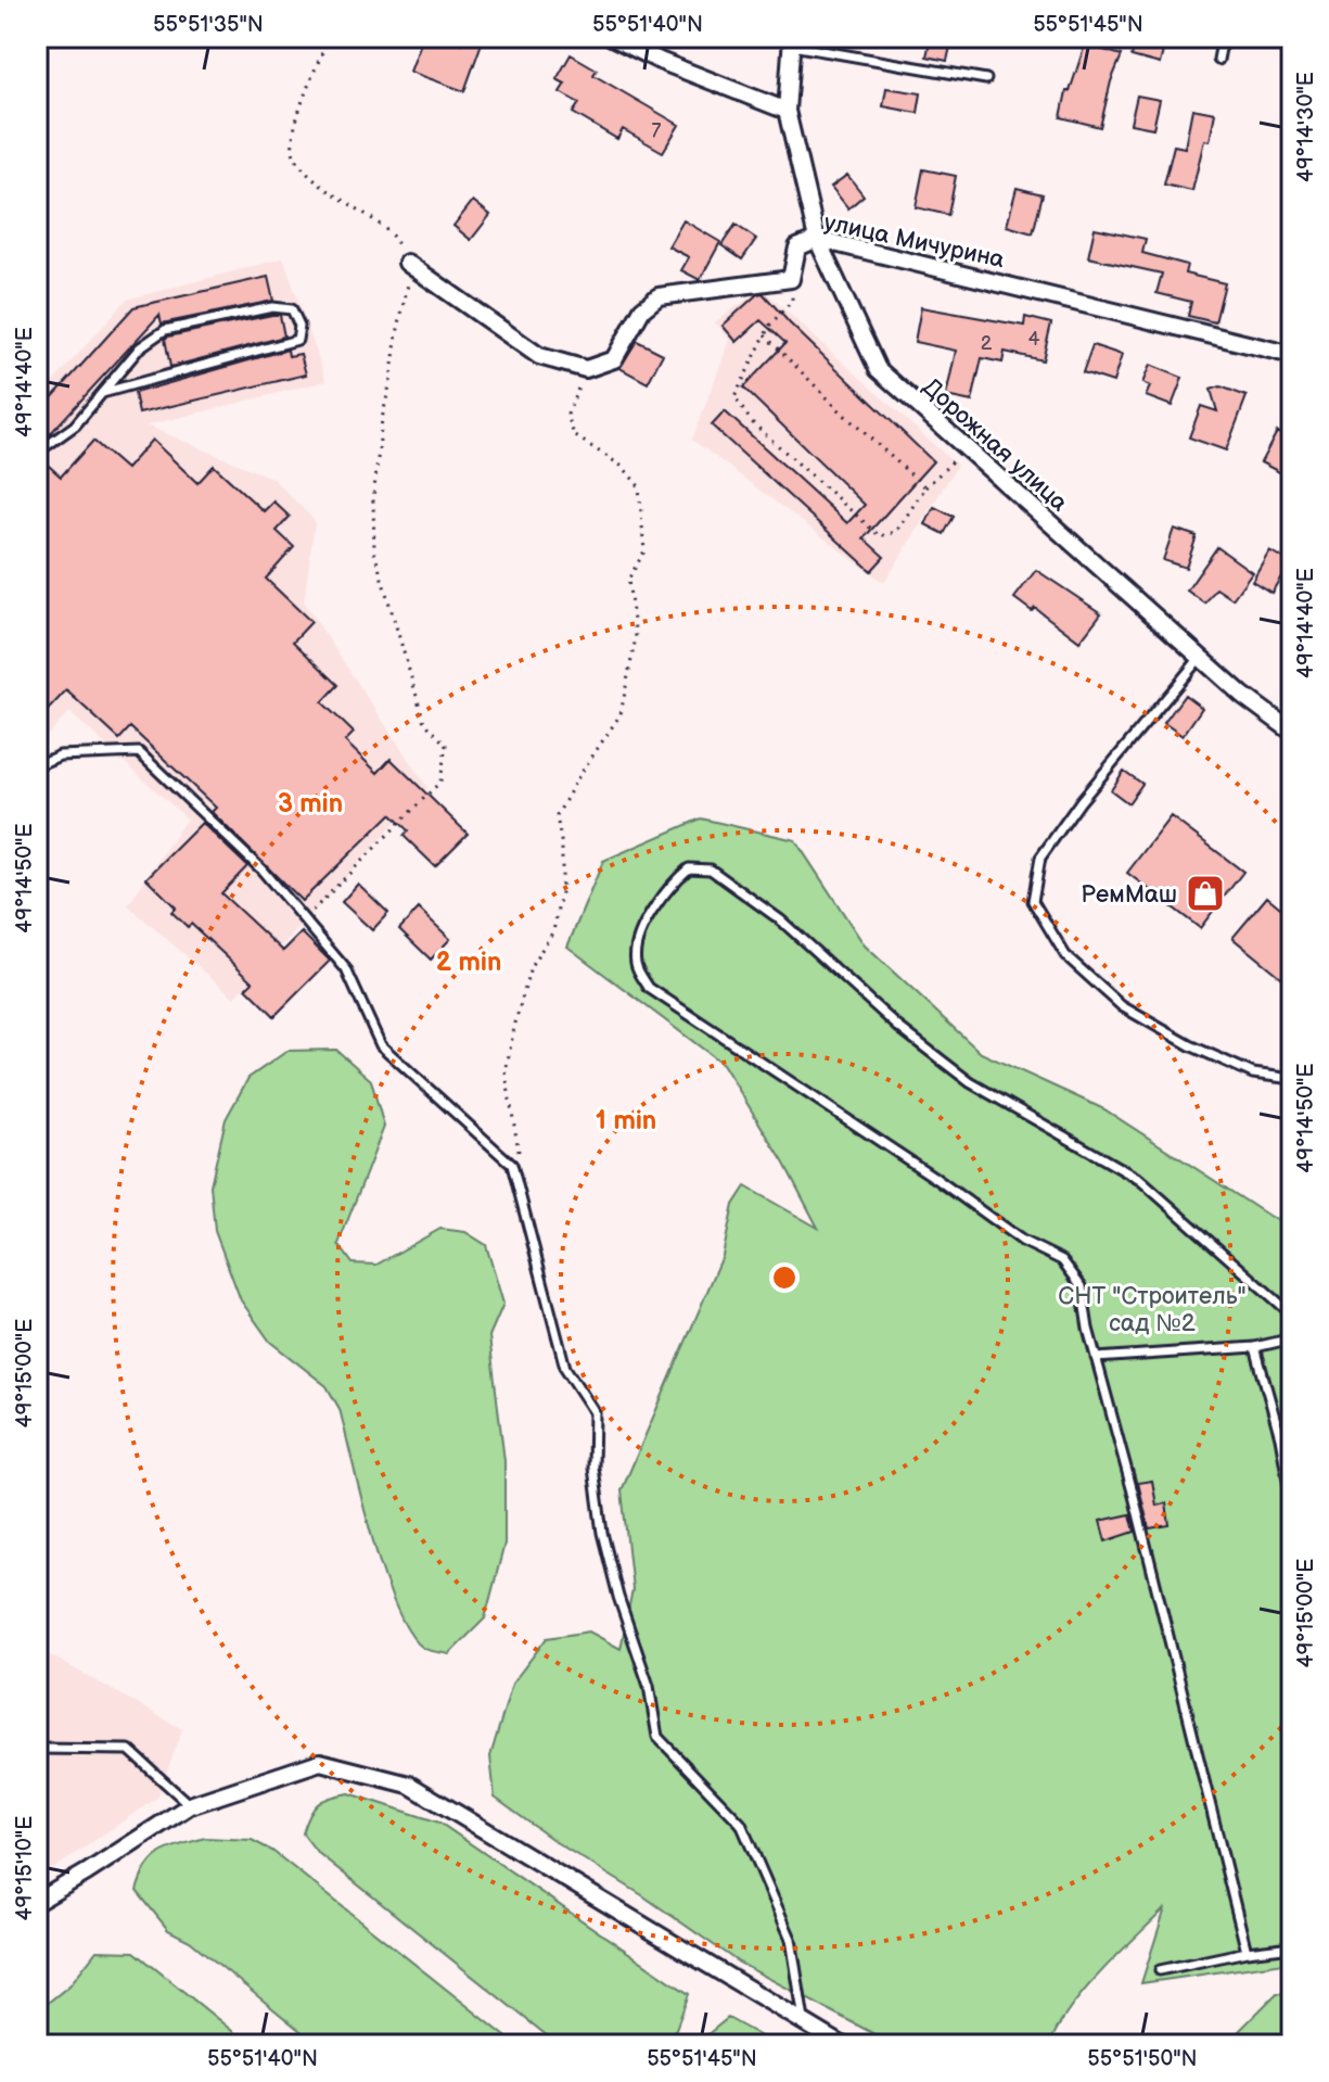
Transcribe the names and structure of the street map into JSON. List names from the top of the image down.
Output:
{
  "streets": {
    "street": ["улица Мичурина", "Дорожная улица"]
  },
  "crossings": [
    ["улица Мичурина", "Дорожная улица"]
  ],
  "parks": ["СНТ \"Строитель\" сад №2"],
  "places": {
    "shop": ["РемМаш"]
  },
  "house_numbers": ["7", "4", "2"],
  "coordinates": [
    "55°51'35\"N",
    "55°51'40\"N",
    "55°51'45\"N",
    "49°14'30\"E",
    "49°14'40\"E",
    "49°14'50\"E",
    "49°15'00\"E",
    "49°15'10\"E",
    "55°51'50\"N"
  ],
  "rings": ["3 min", "2 min", "1 min"]
}
